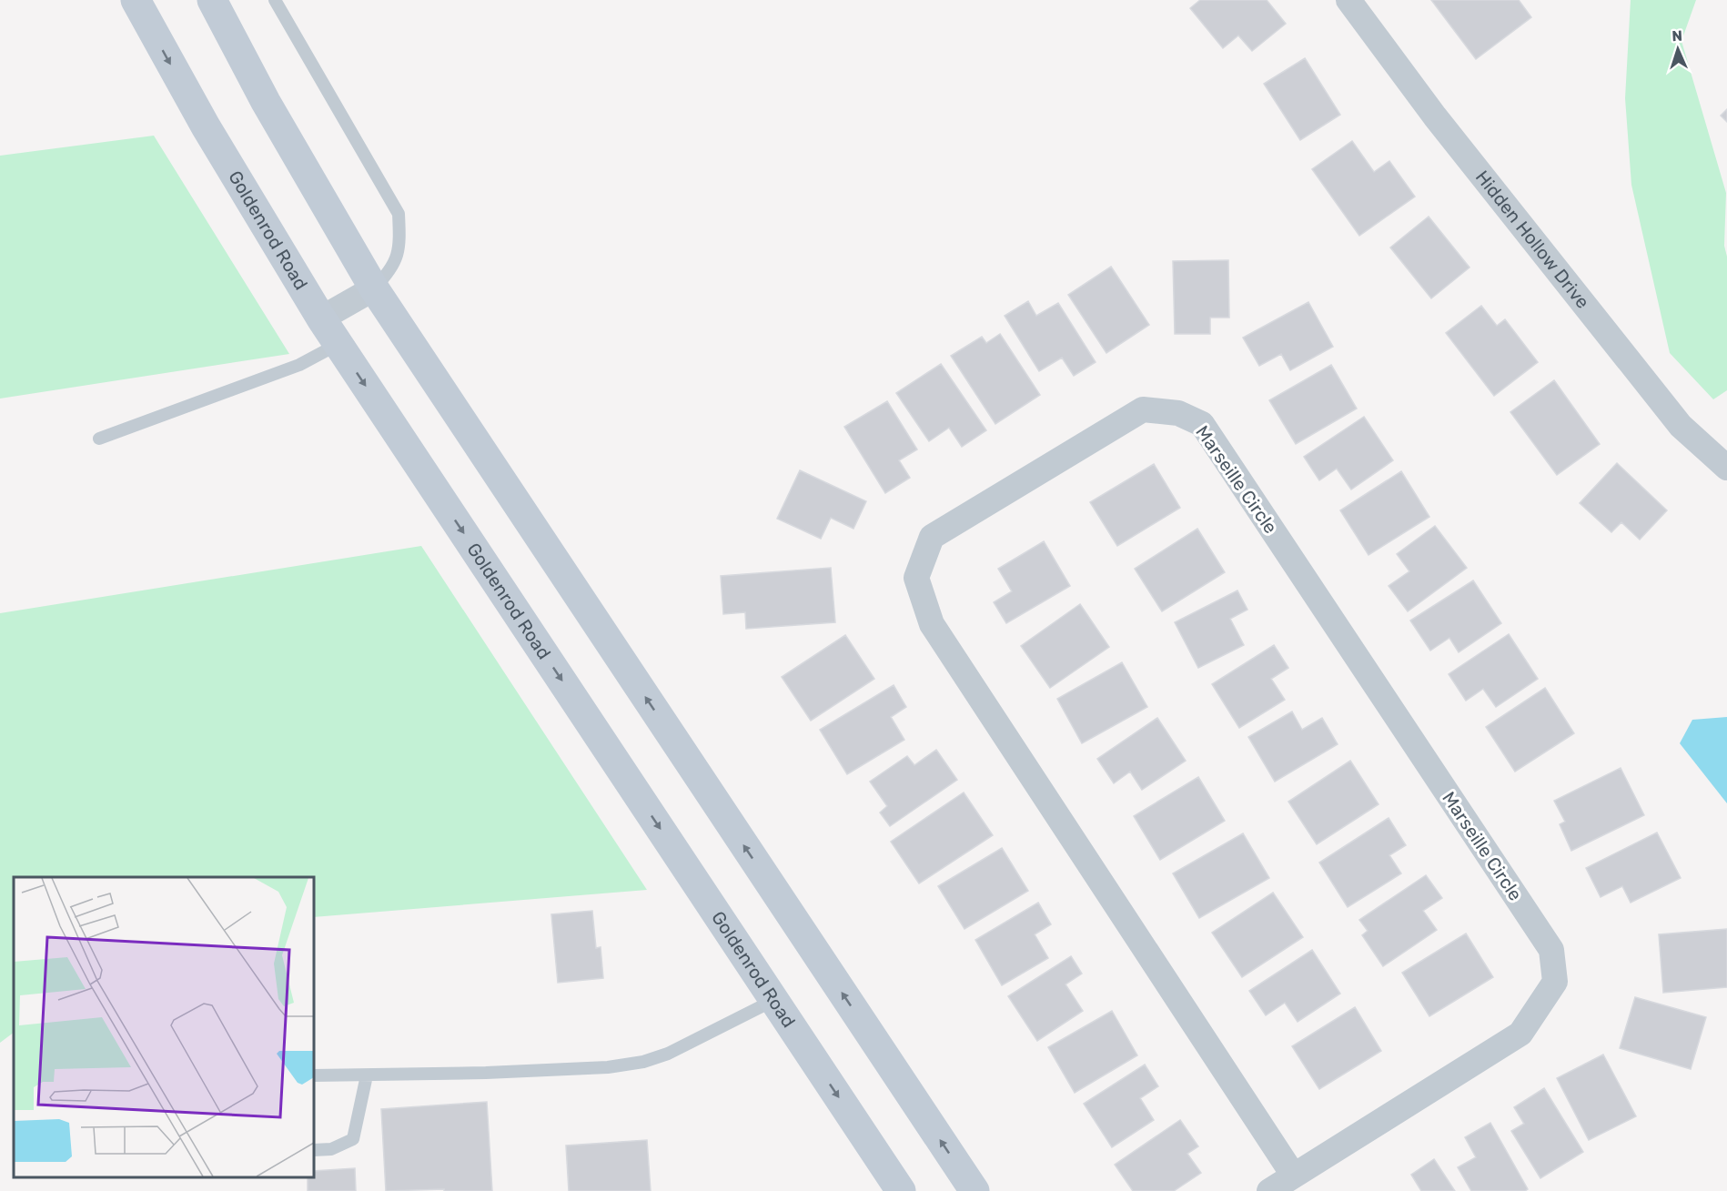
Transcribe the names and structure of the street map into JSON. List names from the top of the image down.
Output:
{
  "streets": {
    "main road": ["Goldenrod Road"],
    "street": ["Hidden Hollow Drive", "Marseille Circle"]
  },
  "north": "top"
}
